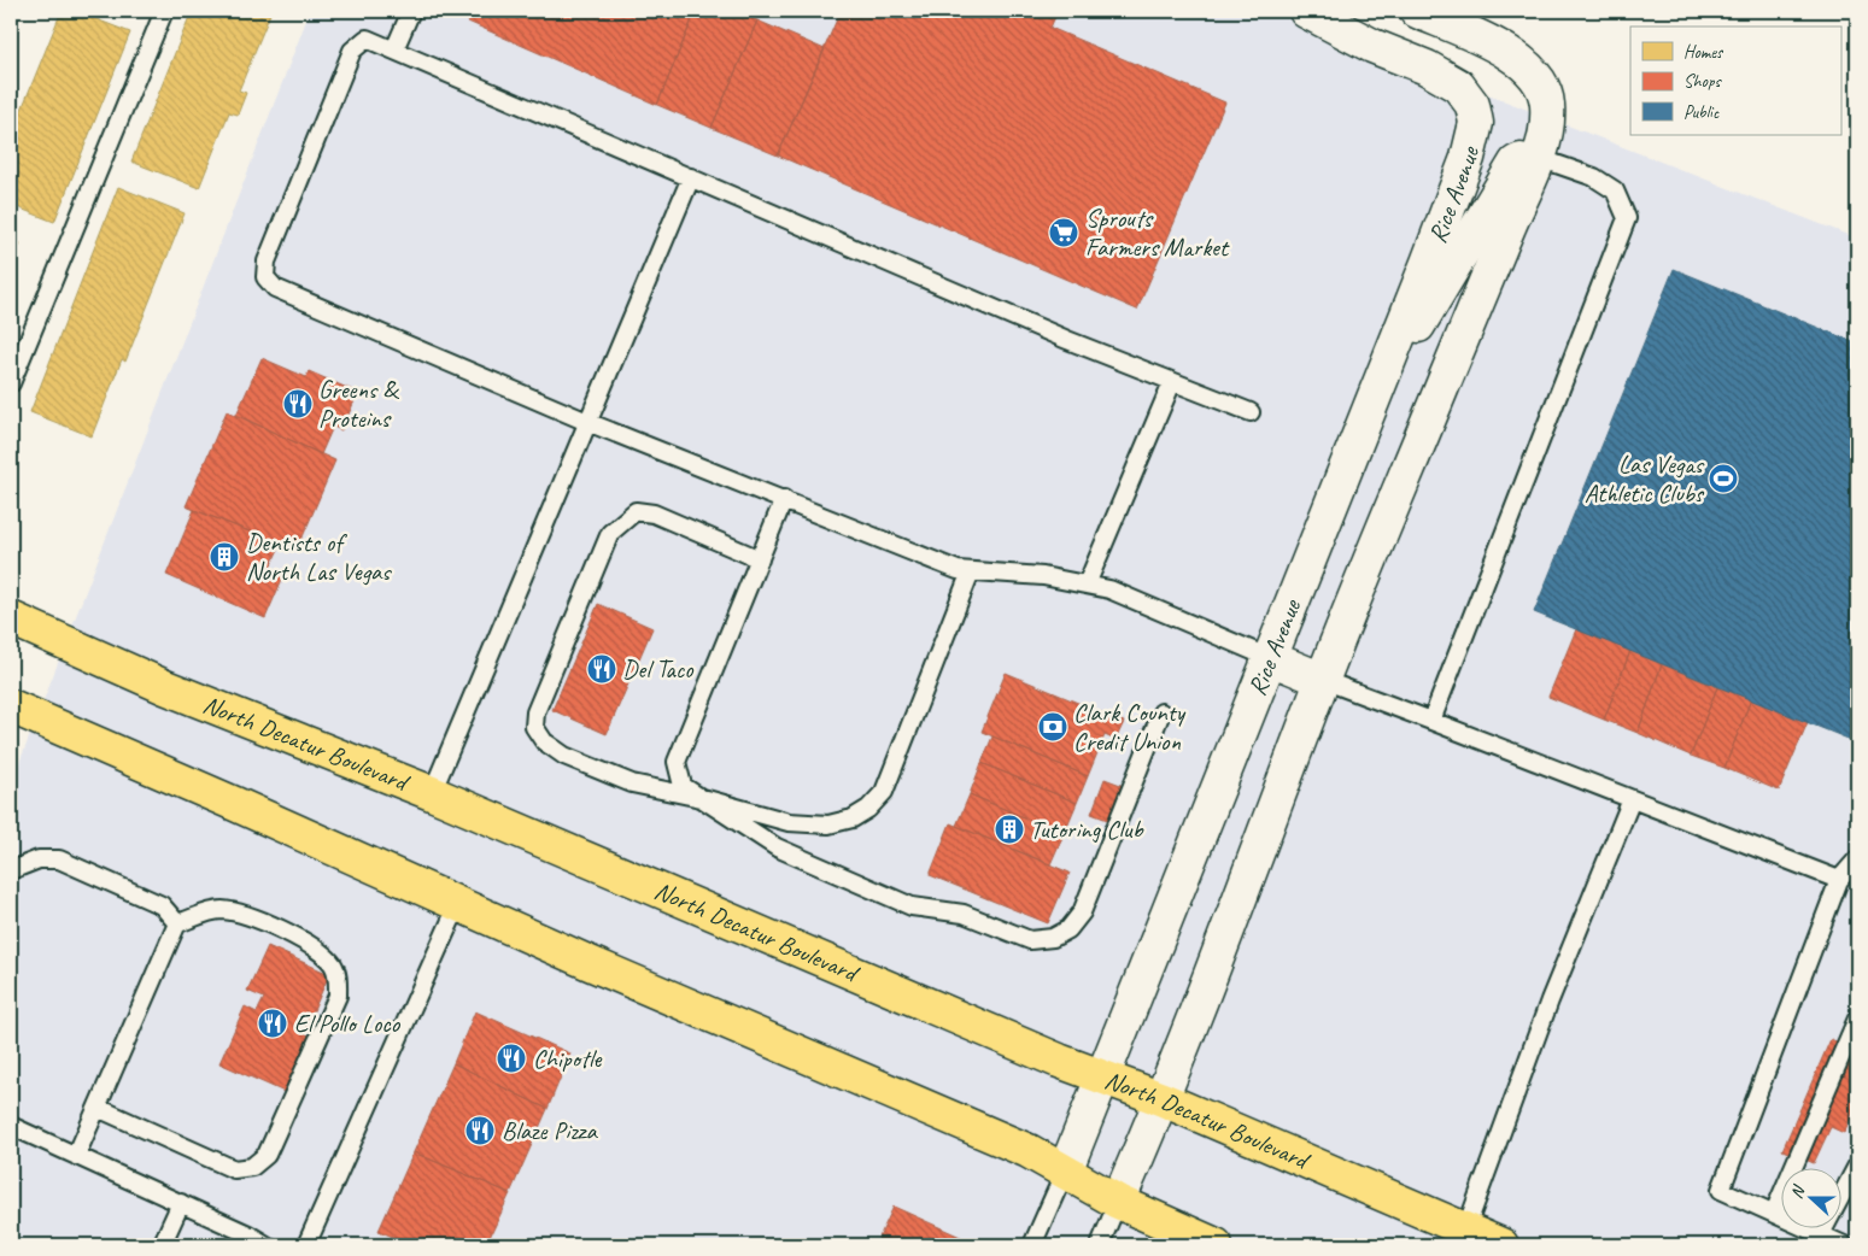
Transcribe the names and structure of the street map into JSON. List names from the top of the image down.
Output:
{
  "streets": {
    "main road": ["North Decatur Boulevard"],
    "street": ["Rice Avenue"]
  },
  "crossings": [
    ["Rice Avenue", "North Decatur Boulevard"]
  ],
  "places": {
    "supermarket": ["Sprouts Farmers Market"],
    "restaurant": [
      "Greens & Proteins",
      "Del Taco",
      "El Pollo Loco",
      "Chipotle",
      "Blaze Pizza"
    ],
    "sports": ["Las Vegas Athletic Clubs"],
    "building": ["Dentists of North Las Vegas", "Tutoring Club"],
    "bank": ["Clark County Credit Union"]
  },
  "legend": ["Homes", "Shops", "Public"],
  "north": "left"
}
